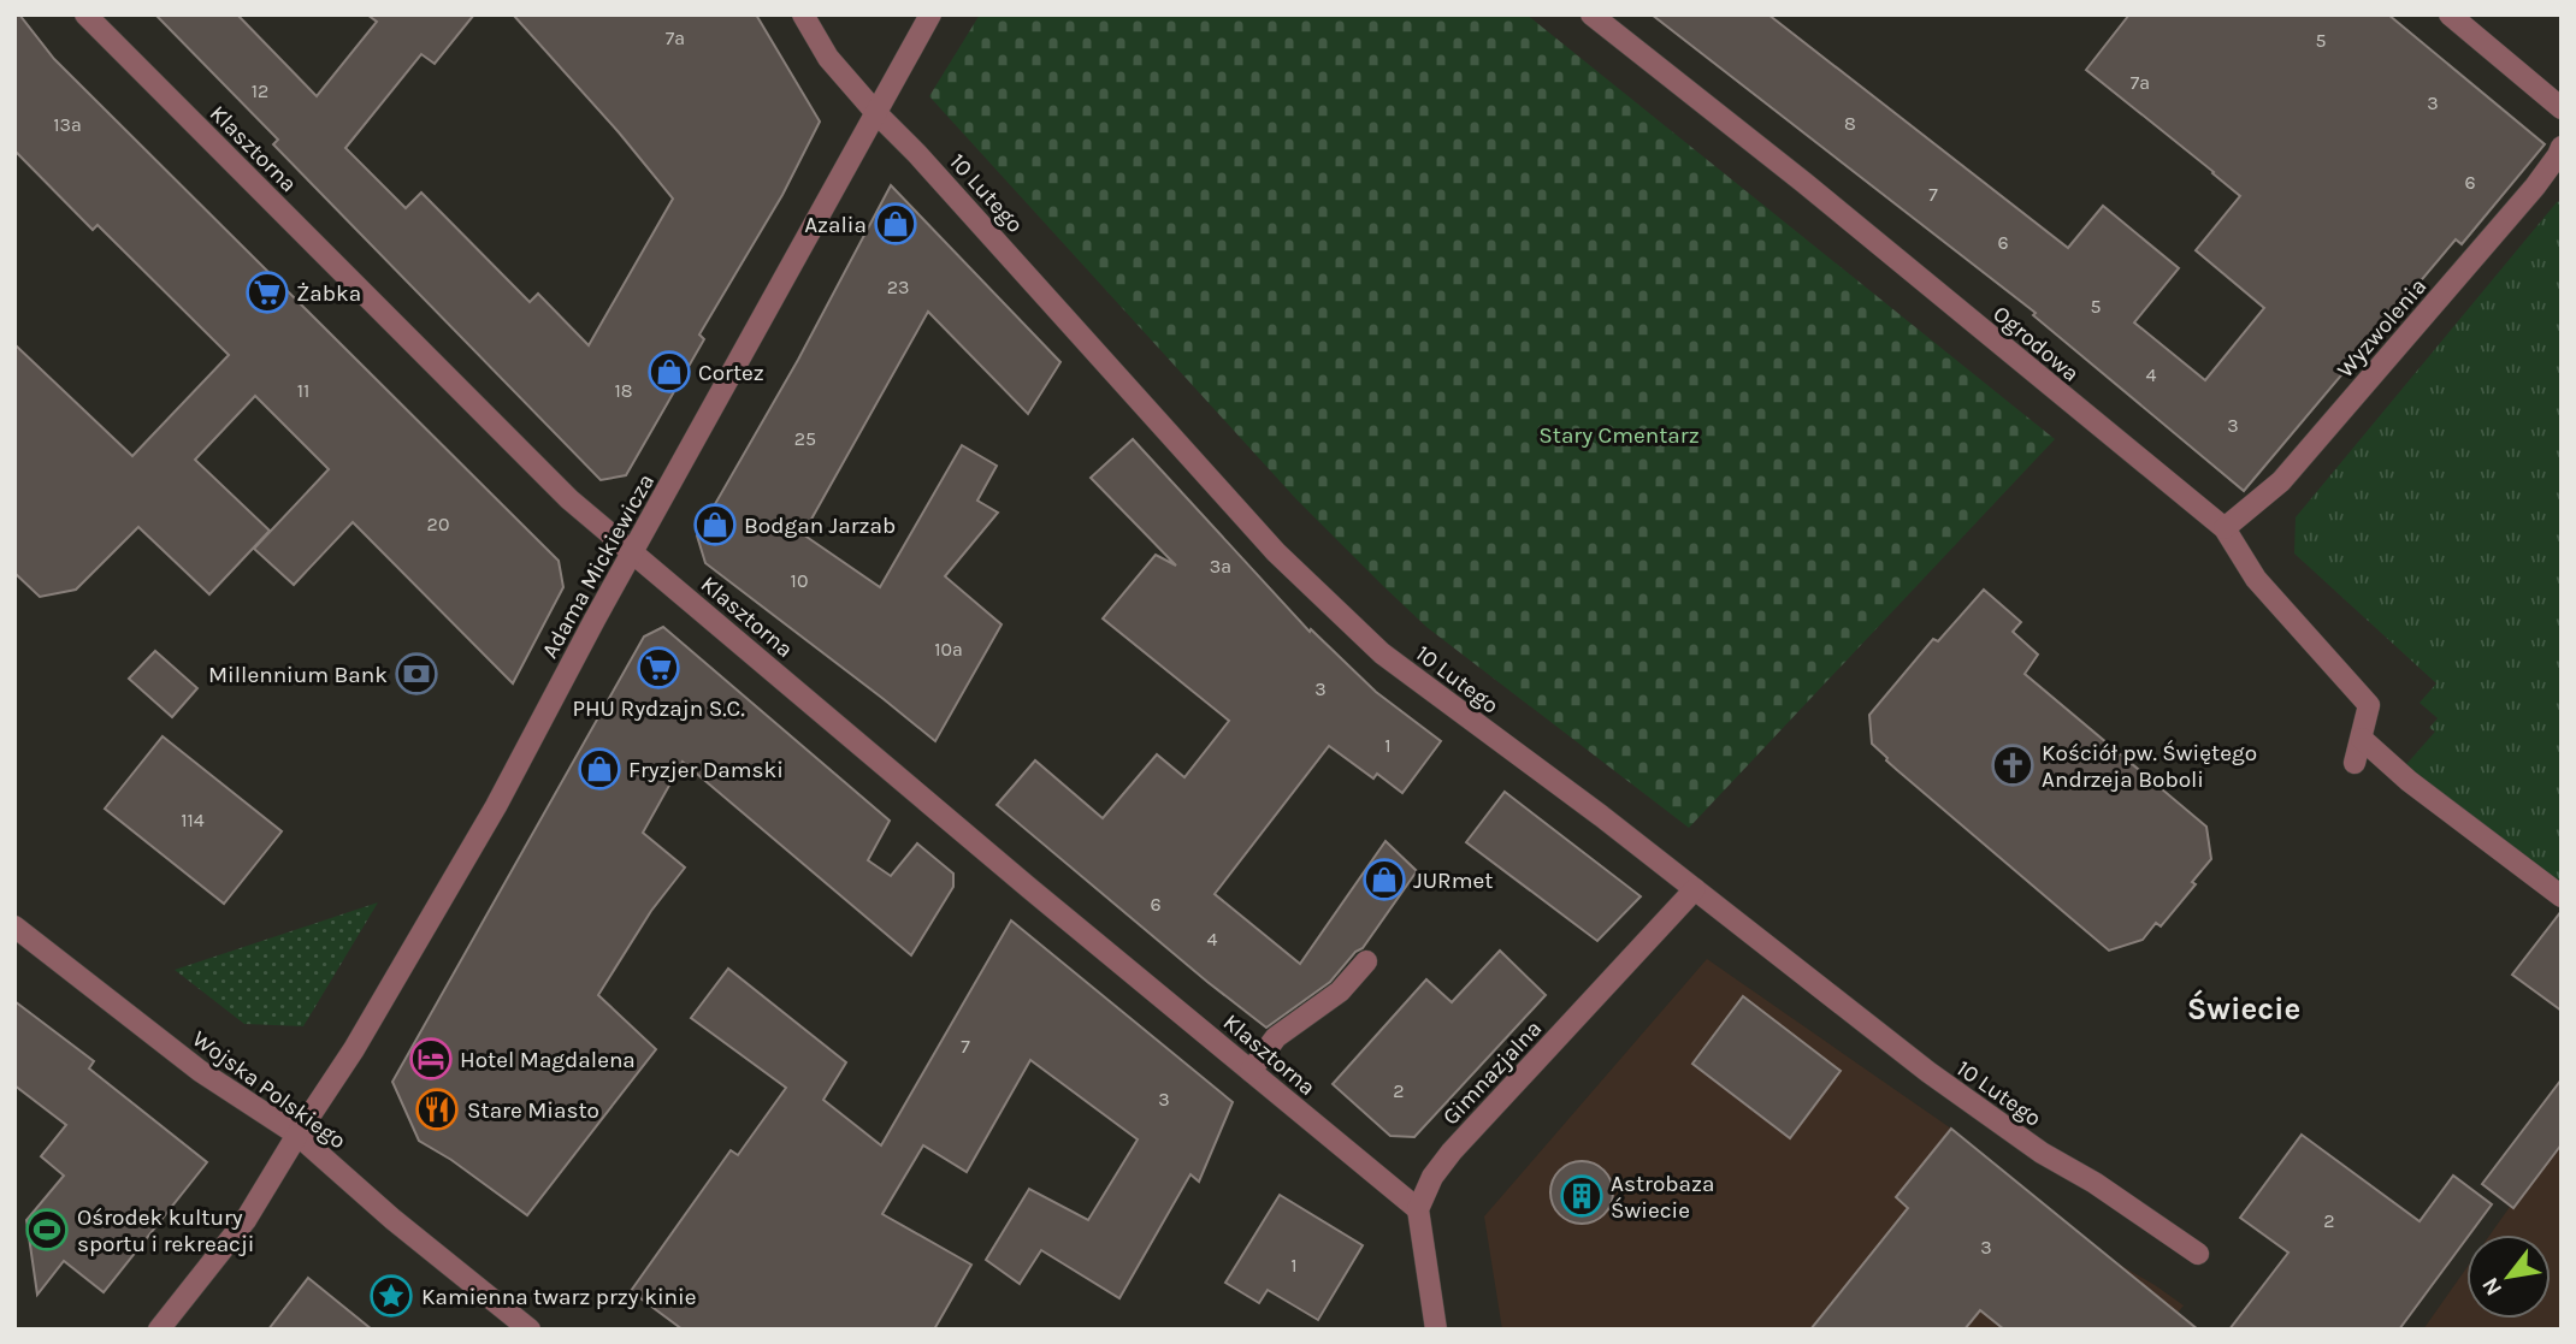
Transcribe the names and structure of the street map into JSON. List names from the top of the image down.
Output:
{
  "streets": {
    "street": [
      "Klasztorna",
      "10 Lutego",
      "Wyzwolenia",
      "Ogrodowa",
      "Adama Mickiewicza",
      "Gimnazjalna",
      "Wojska Polskiego"
    ]
  },
  "crossings": [
    ["Klasztorna", "Adama Mickiewicza"],
    ["Klasztorna", "Gimnazjalna"],
    ["10 Lutego", "Adama Mickiewicza"],
    ["10 Lutego", "Gimnazjalna"],
    ["Wyzwolenia", "Ogrodowa"],
    ["Adama Mickiewicza", "Wojska Polskiego"]
  ],
  "districts": ["Świecie"],
  "parks": ["Stary Cmentarz"],
  "places": {
    "shop": [
      "Azalia",
      "Cortez",
      "Bodgan Jarzab",
      "Fryzjer Damski",
      "JURmet"
    ],
    "supermarket": ["Żabka", "PHU Rydzajn S.C."],
    "bank": ["Millennium Bank"],
    "church": ["Kościół pw. Świętego Andrzeja Boboli"],
    "hotel": ["Hotel Magdalena"],
    "restaurant": ["Stare Miasto"],
    "building": ["Astrobaza Świecie"],
    "sports": ["Ośrodek kultury sportu i rekreacji"],
    "place": ["Kamienna twarz przy kinie"]
  },
  "house_numbers": [
    "7a",
    "5",
    "7a",
    "12",
    "3",
    "8",
    "13a",
    "6",
    "7",
    "6",
    "23",
    "5",
    "4",
    "11",
    "18",
    "3",
    "25",
    "20",
    "3a",
    "10",
    "10a",
    "3",
    "1",
    "114",
    "6",
    "4",
    "7",
    "2",
    "3",
    "2",
    "3",
    "1"
  ],
  "north": "bottom left"
}
